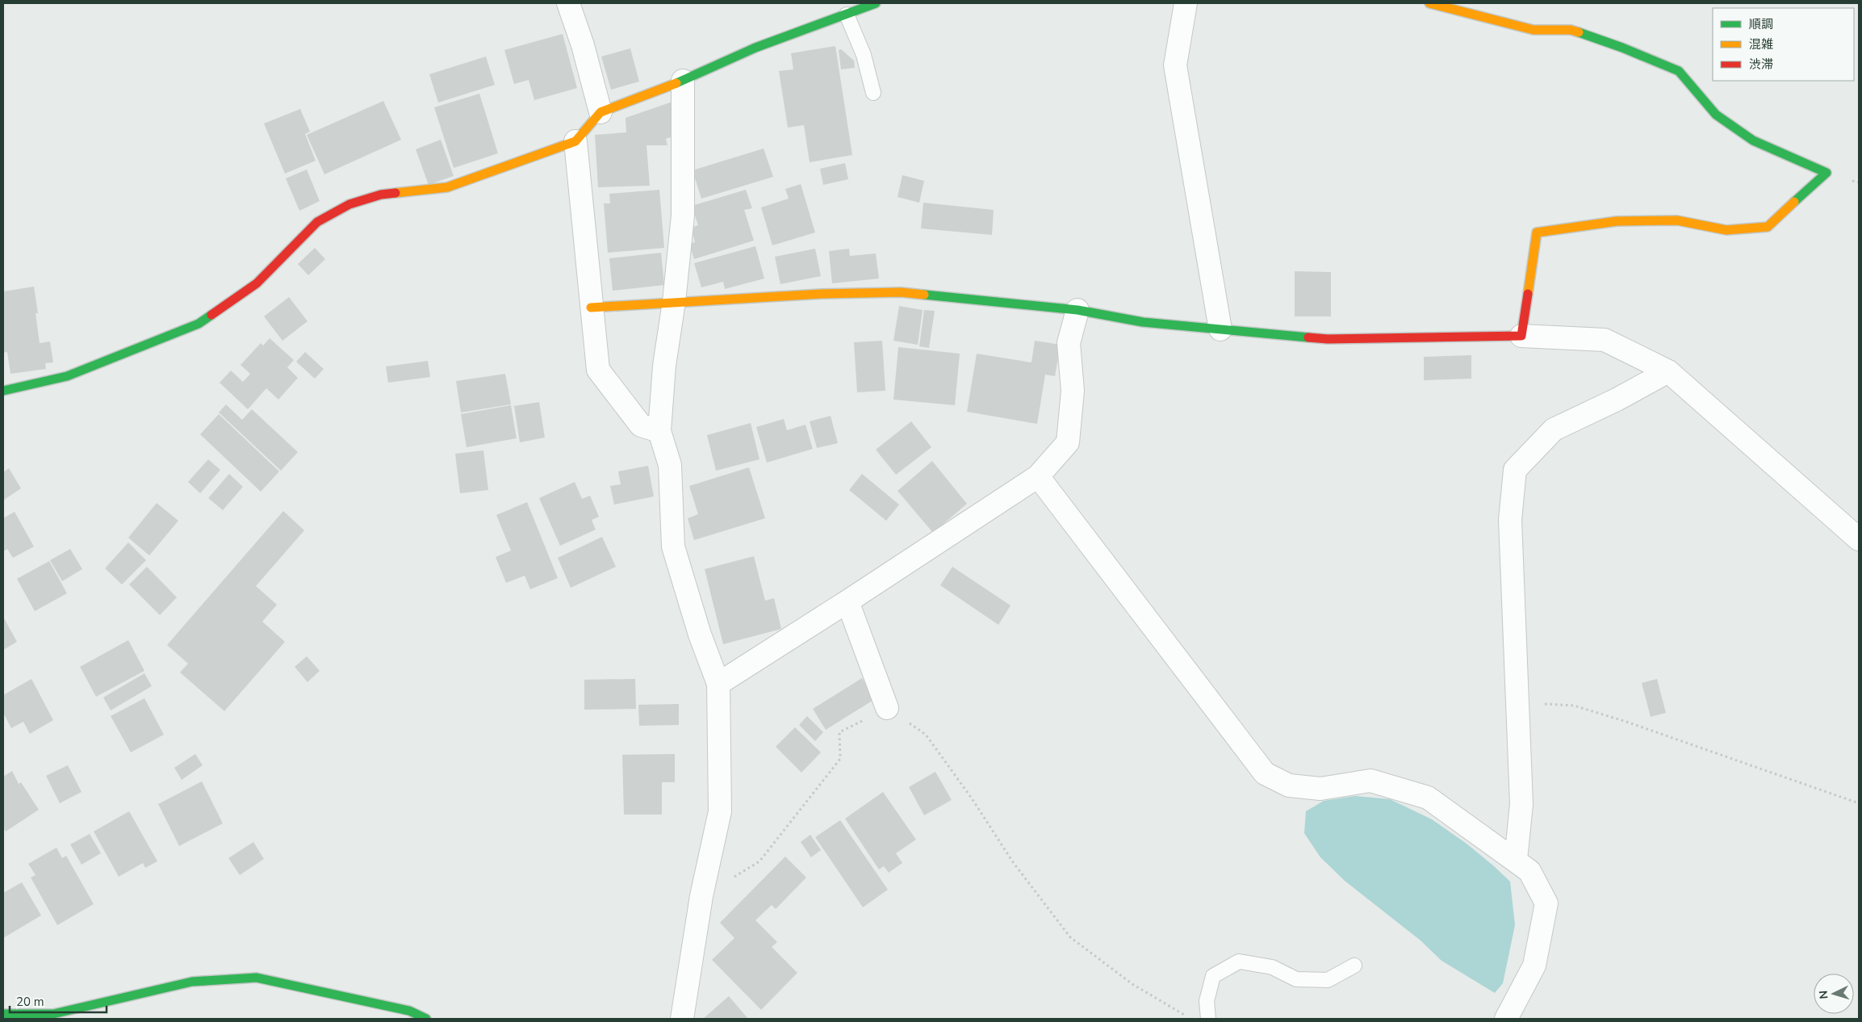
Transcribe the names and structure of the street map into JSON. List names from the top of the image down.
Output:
{
  "legend": ["順調", "混雑", "渋滞"],
  "scale_bar": "20 m",
  "north": "left"
}
